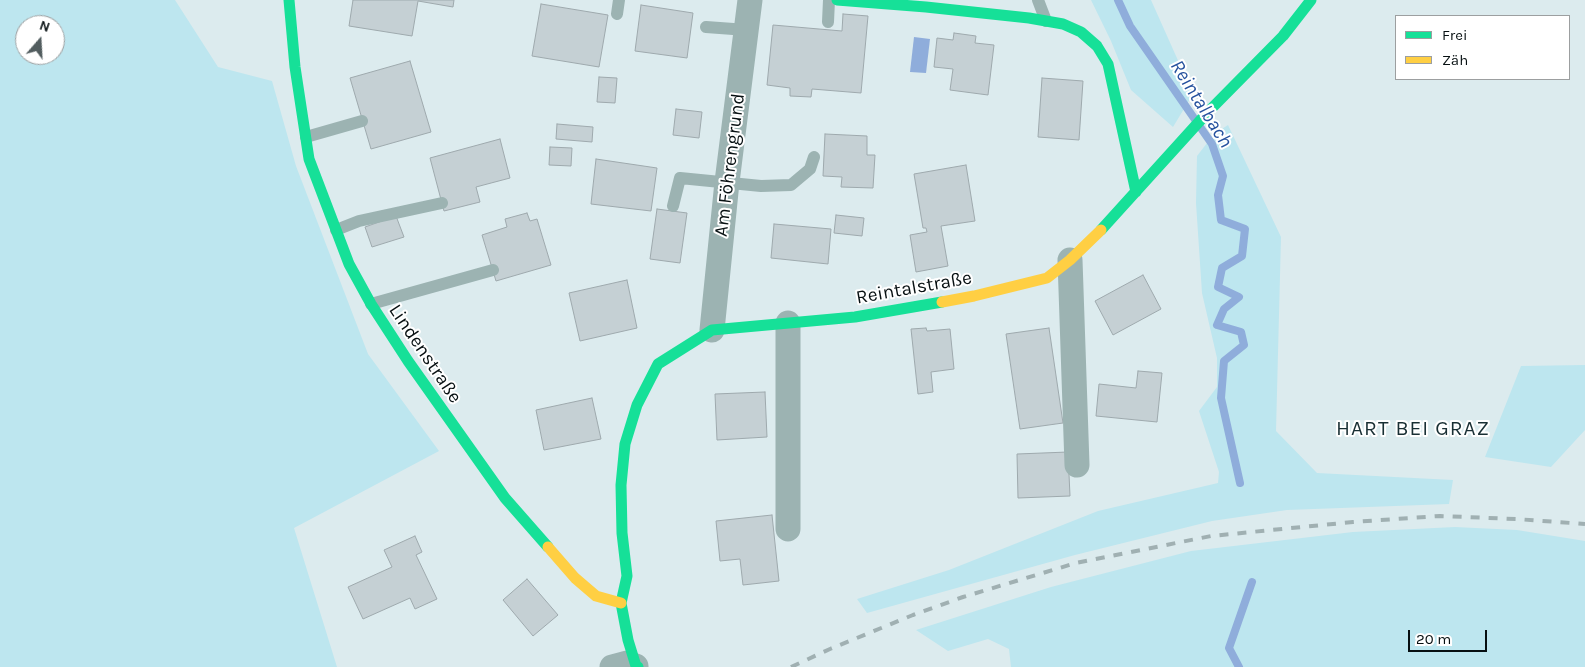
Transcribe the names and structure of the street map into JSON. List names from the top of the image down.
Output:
{
  "streets": {
    "street": ["Am Föhrengrund", "Reintalstraße", "Lindenstraße"]
  },
  "crossings": [
    ["Am Föhrengrund", "Reintalstraße"],
    ["Reintalstraße", "Lindenstraße"]
  ],
  "districts": ["HART BEI GRAZ"],
  "water": ["Reintalbach"],
  "legend": ["Frei", "Zäh"],
  "scale_bar": "20 m",
  "north": "top"
}
